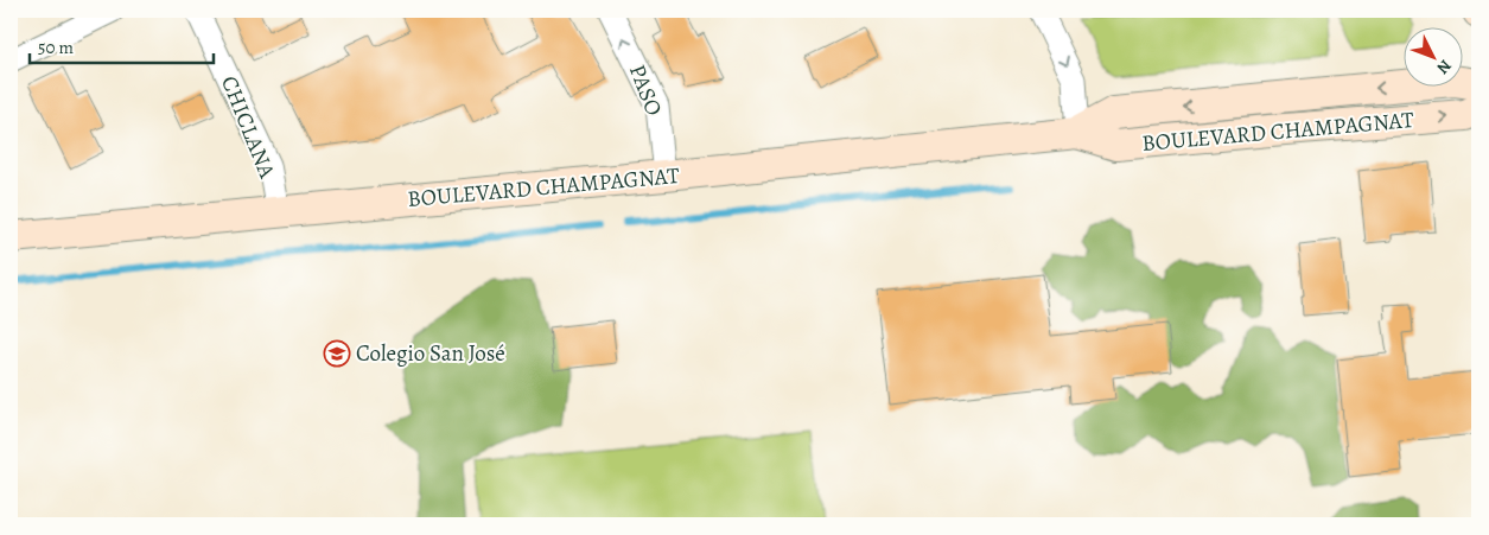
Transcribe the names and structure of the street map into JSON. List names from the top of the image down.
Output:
{
  "streets": {
    "main road": ["BOULEVARD CHAMPAGNAT"],
    "street": ["PASO", "CHICLANA"]
  },
  "crossings": [
    ["PASO", "BOULEVARD CHAMPAGNAT"],
    ["CHICLANA", "BOULEVARD CHAMPAGNAT"]
  ],
  "one_way": ["PASO"],
  "places": {
    "school or university": ["Colegio San José"]
  },
  "scale_bar": "50 m",
  "north": "bottom right"
}
